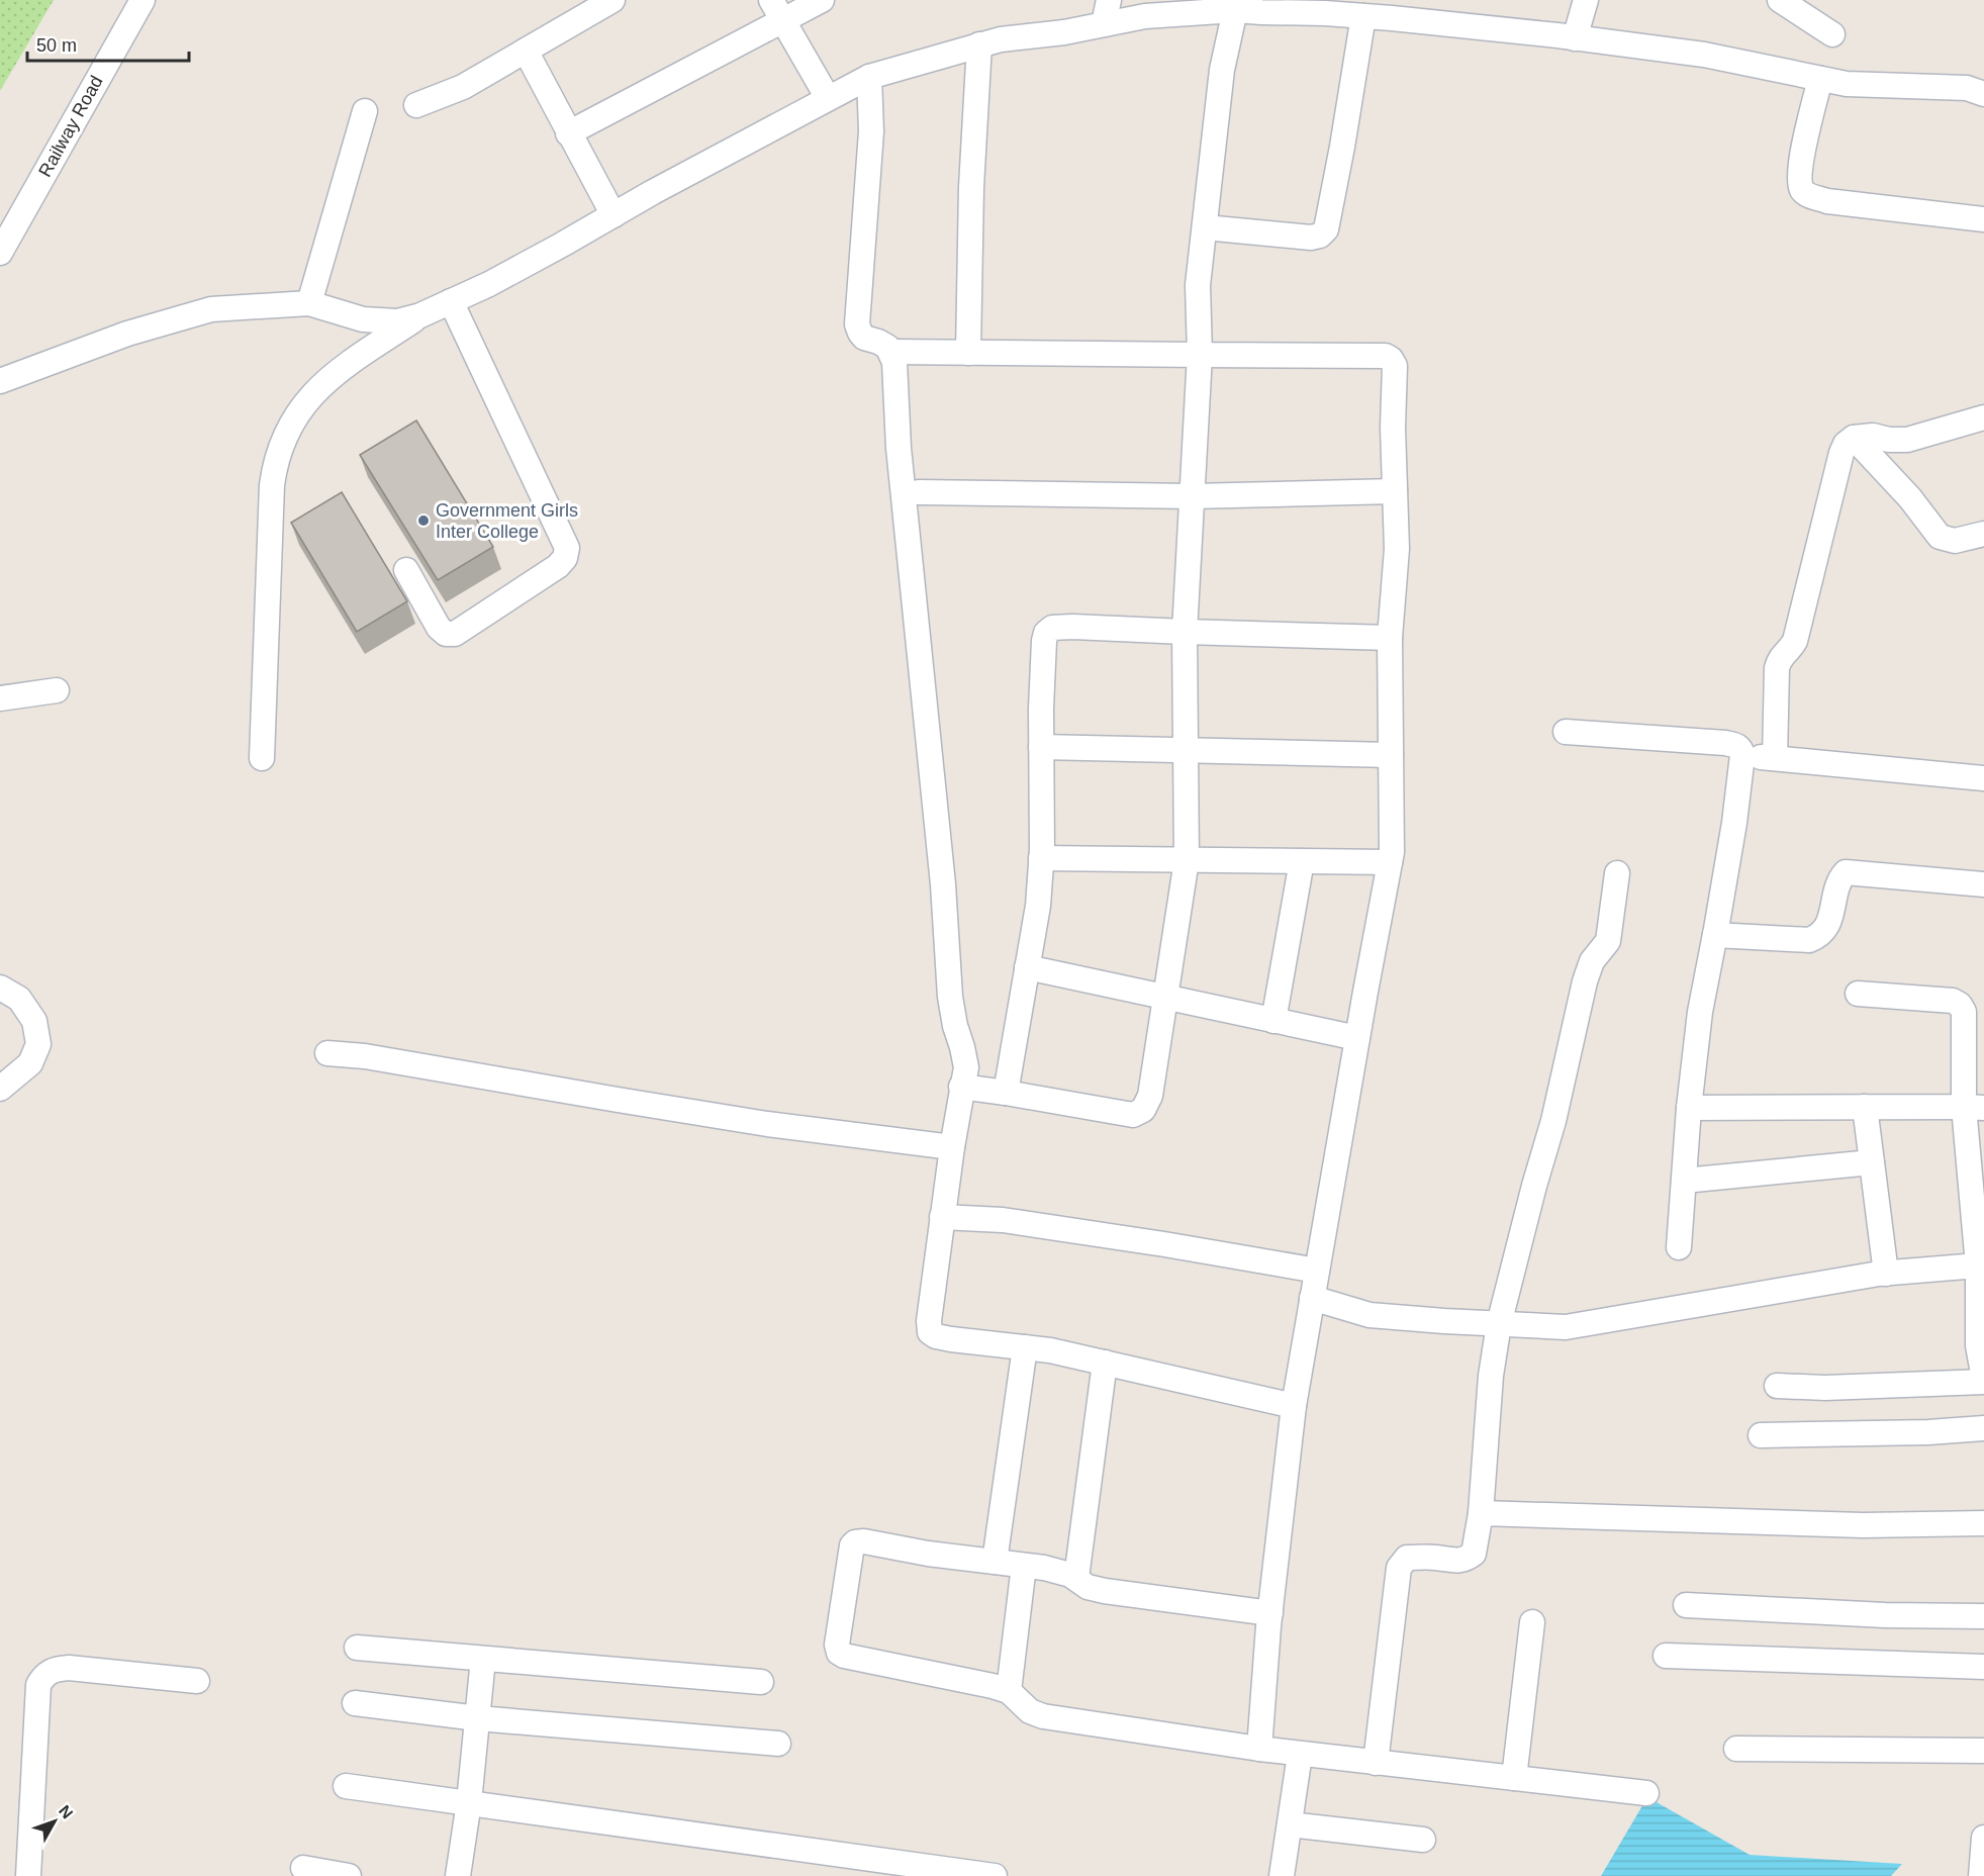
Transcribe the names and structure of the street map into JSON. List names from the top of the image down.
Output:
{
  "streets": {
    "street": ["Railway Road"]
  },
  "places": ["Government Girls Inter College"],
  "scale_bar": "50 m",
  "north": "top right"
}
